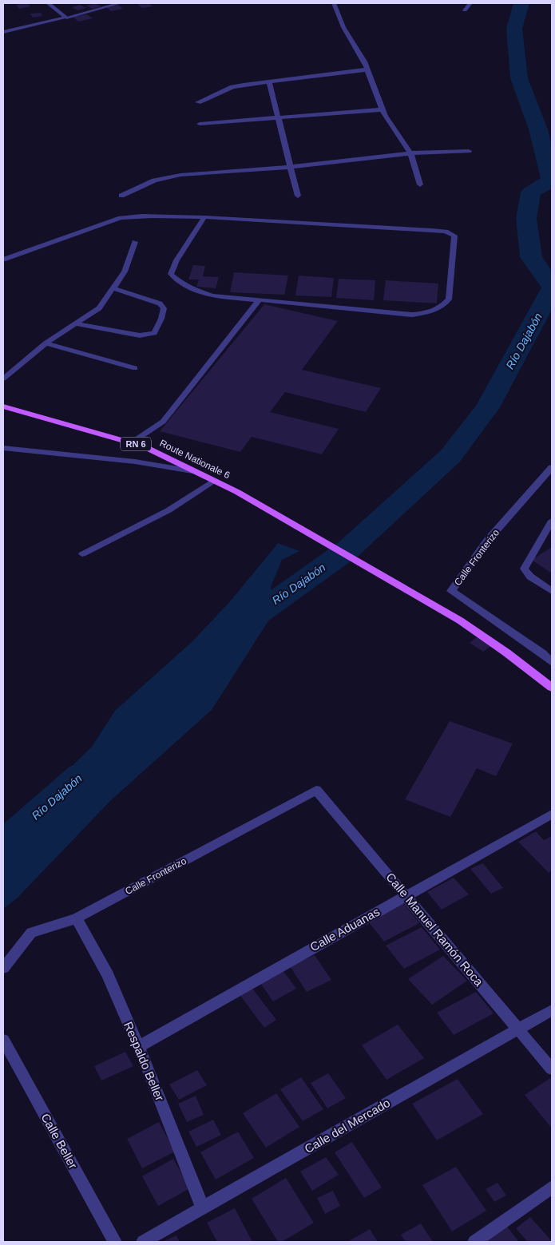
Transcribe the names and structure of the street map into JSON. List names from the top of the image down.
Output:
{
  "streets": {
    "main road": ["RN 6", "Route Nationale 6"],
    "street": [
      "Calle Fronterizo",
      "Calle Aduanas",
      "Calle Manuel Ramón Roca",
      "Respaldo Beller",
      "Calle del Mercado",
      "Calle Beller"
    ]
  },
  "crossings": [
    ["Calle Fronterizo", "Calle Manuel Ramón Roca"],
    ["Calle Fronterizo", "Respaldo Beller"],
    ["Calle Aduanas", "Calle Manuel Ramón Roca"],
    ["Calle Aduanas", "Respaldo Beller"],
    ["Calle Manuel Ramón Roca", "Calle del Mercado"],
    ["Respaldo Beller", "Calle del Mercado"]
  ],
  "water": ["Río Dajabón"]
}
